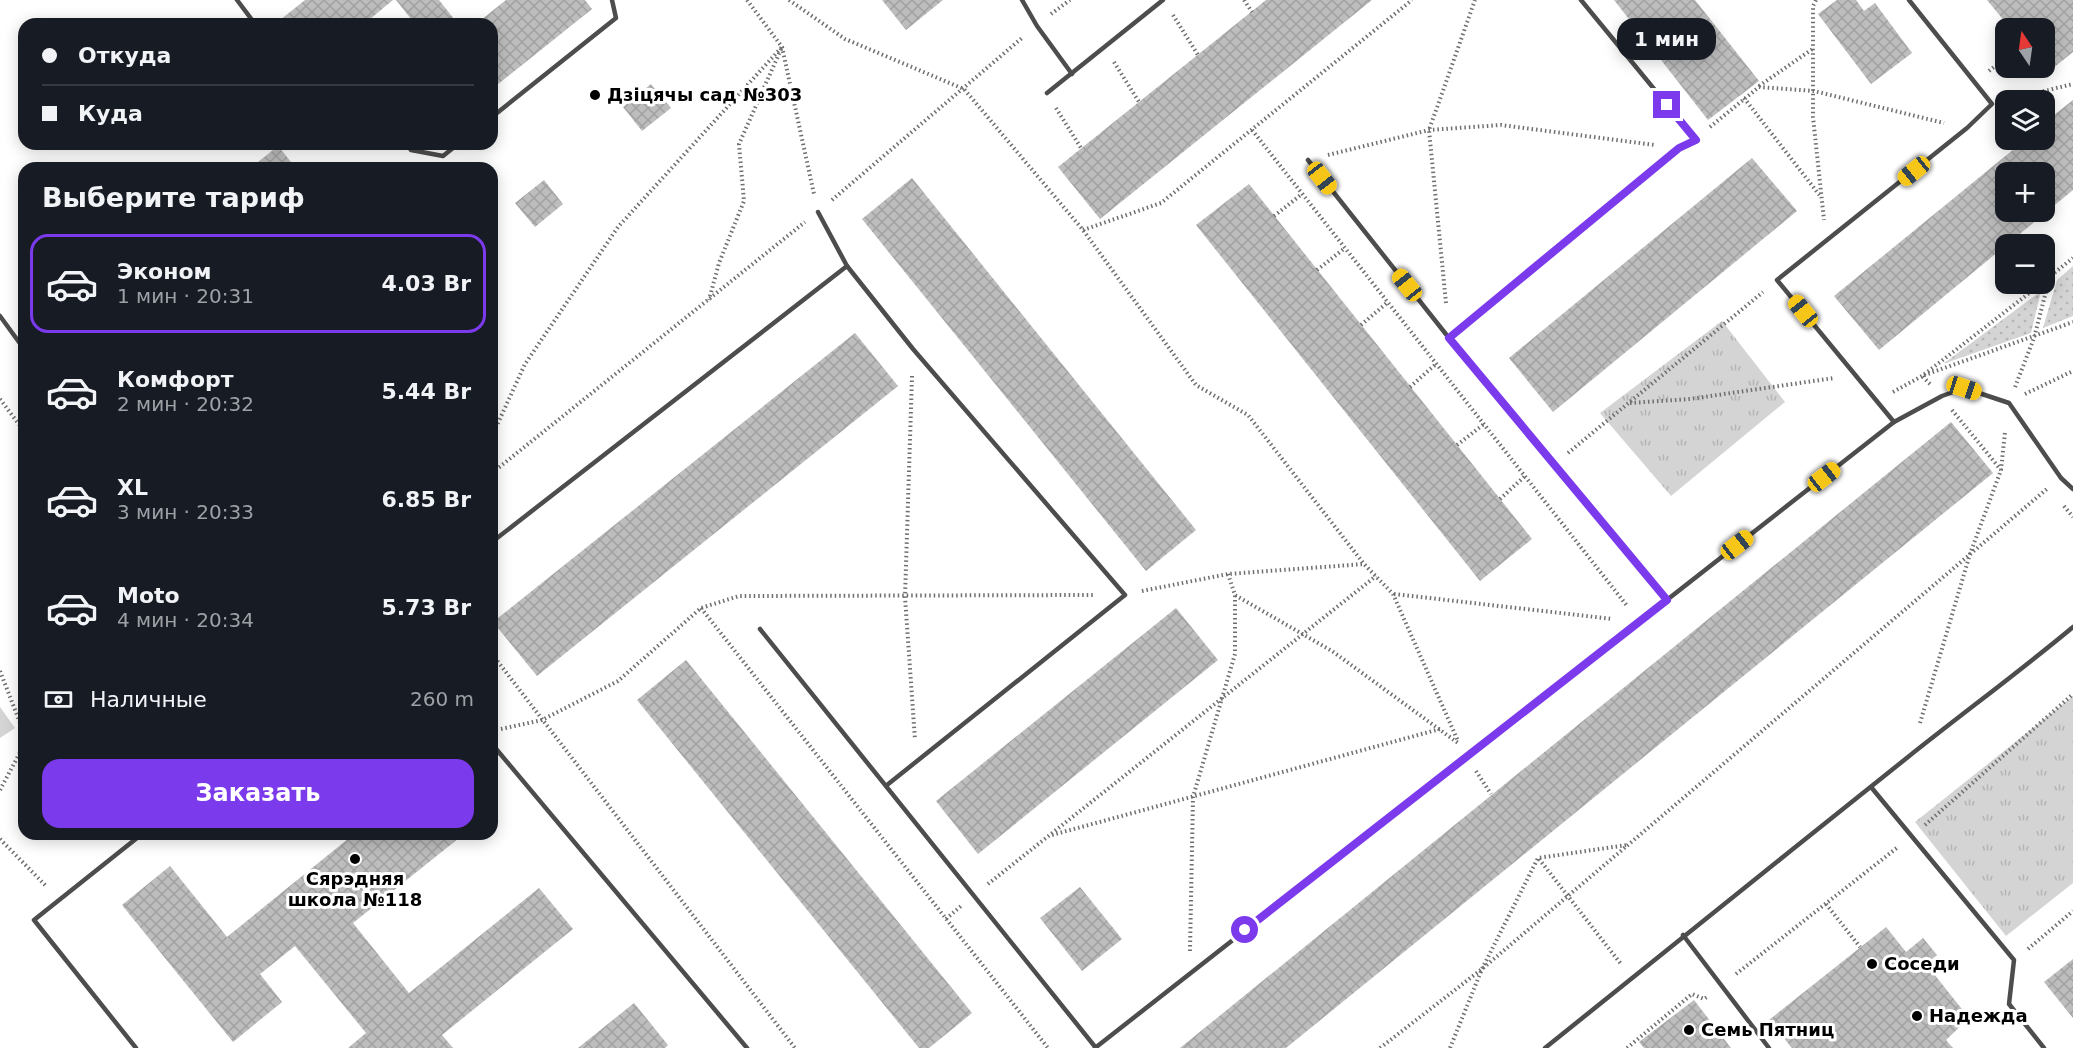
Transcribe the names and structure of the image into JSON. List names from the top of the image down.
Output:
{
  "places": [
    "Дзіцячы сад №303",
    "Сярэдняя школа №118",
    "Соседи",
    "Надежда",
    "Семь Пятниц"
  ],
  "north": "top",
  "page": {
    "map_buttons": ["+", "−"],
    "bubble": "1 мин",
    "banner": ["Откуда", "Куда"],
    "heading": "Выберите тариф",
    "list": [
      {
        "name": "Эконом",
        "note": "1 мин · 20:31",
        "value": "4.03 Br"
      },
      {
        "name": "Комфорт",
        "note": "2 мин · 20:32",
        "value": "5.44 Br"
      },
      {
        "name": "XL",
        "note": "3 мин · 20:33",
        "value": "6.85 Br"
      },
      {
        "name": "Moto",
        "note": "4 мин · 20:34",
        "value": "5.73 Br"
      }
    ],
    "pay": ["Наличные", "260 m"],
    "buttons": "Заказать"
  }
}
